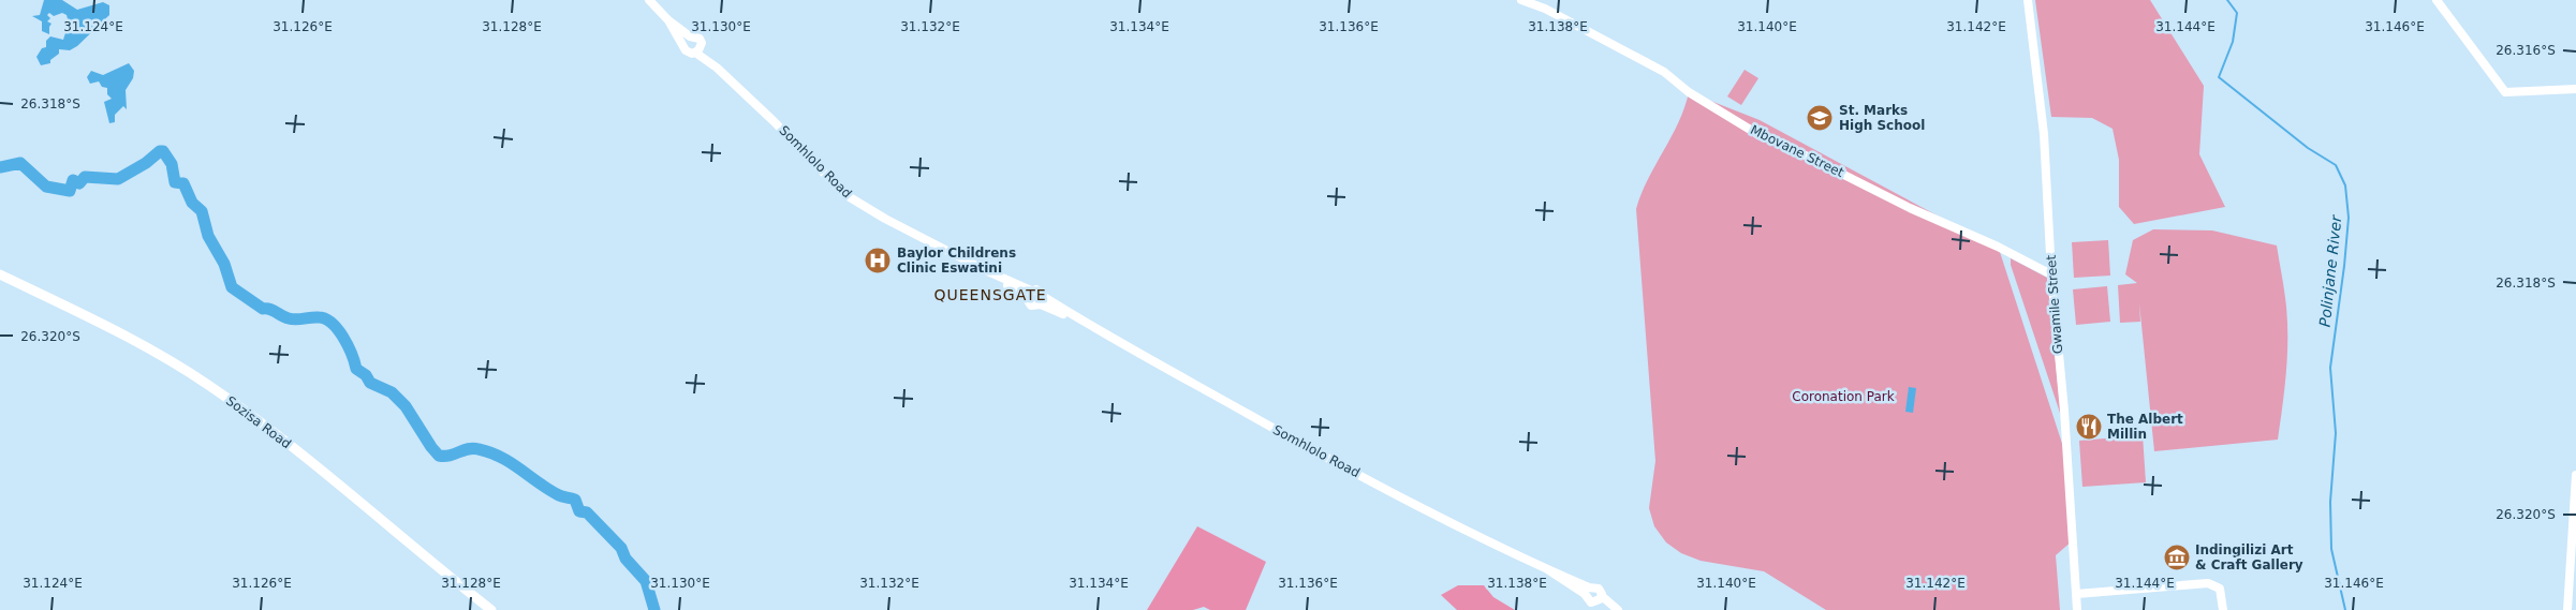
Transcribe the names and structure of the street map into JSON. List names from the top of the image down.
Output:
{
  "streets": {
    "main road": [
      "Mbovane Street",
      "Somhlolo Road",
      "Gwamile Street",
      "Sozisa Road"
    ]
  },
  "crossings": [
    ["Mbovane Street", "Gwamile Street"]
  ],
  "districts": ["QUEENSGATE"],
  "water": ["Polinjane River"],
  "parks": ["Coronation Park"],
  "places": {
    "school or university": ["St. Marks High School"],
    "hospital": ["Baylor Childrens Clinic Eswatini"],
    "restaurant": ["The Albert Millin"],
    "museum": ["Indingilizi Art & Craft Gallery"]
  },
  "coordinates": [
    "31.124°E",
    "31.126°E",
    "31.128°E",
    "31.130°E",
    "31.132°E",
    "31.134°E",
    "31.136°E",
    "31.138°E",
    "31.140°E",
    "31.142°E",
    "31.144°E",
    "31.146°E",
    "26.316°S",
    "26.318°S",
    "26.320°S"
  ]
}
